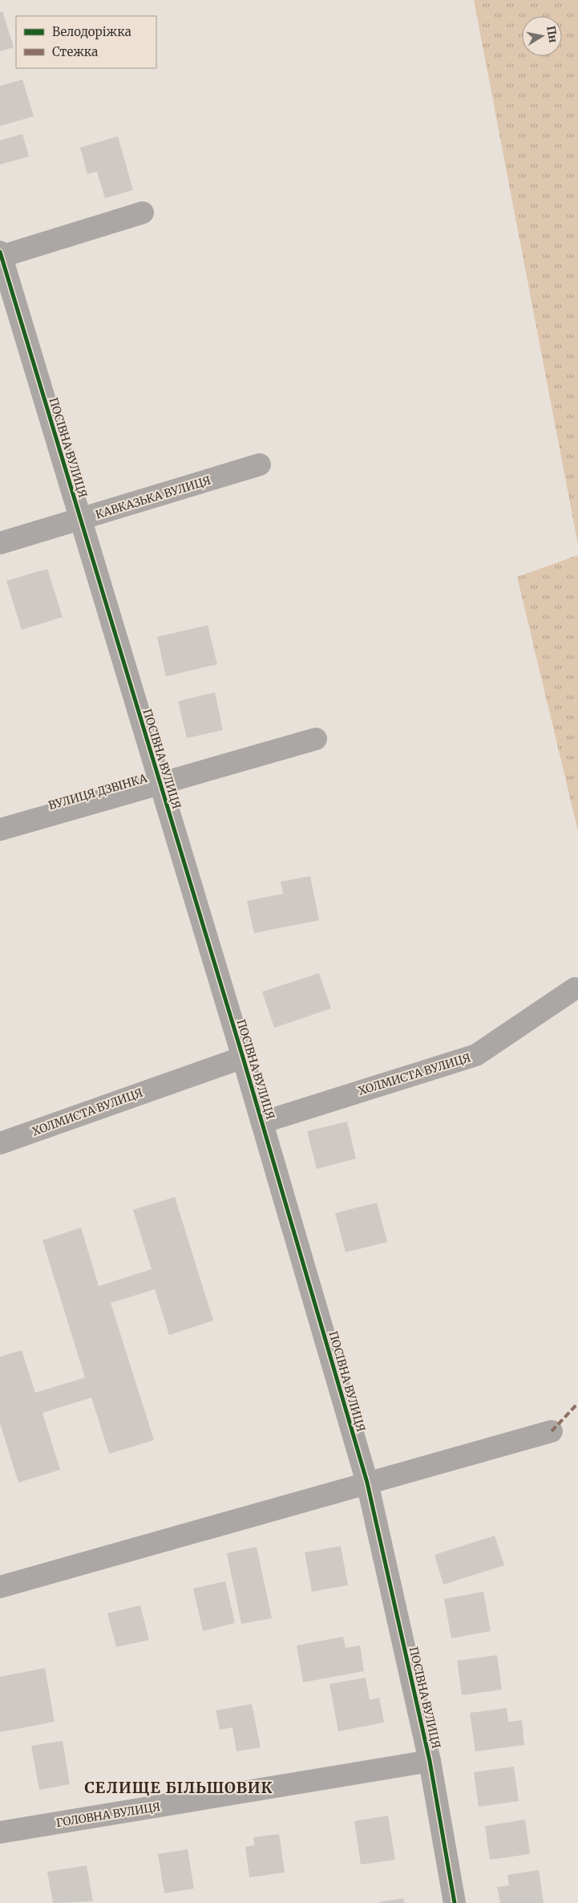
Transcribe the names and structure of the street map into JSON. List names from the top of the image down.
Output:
{
  "streets": {
    "street": [
      "ПОСІВНА ВУЛИЦЯ",
      "КАВКАЗЬКА ВУЛИЦЯ",
      "ВУЛИЦЯ ДЗВІНКА",
      "ХОЛМИСТА ВУЛИЦЯ",
      "ГОЛОВНА ВУЛИЦЯ"
    ]
  },
  "crossings": [
    ["ПОСІВНА ВУЛИЦЯ", "КАВКАЗЬКА ВУЛИЦЯ"],
    ["ПОСІВНА ВУЛИЦЯ", "ВУЛИЦЯ ДЗВІНКА"],
    ["ПОСІВНА ВУЛИЦЯ", "ХОЛМИСТА ВУЛИЦЯ"],
    ["ПОСІВНА ВУЛИЦЯ", "ГОЛОВНА ВУЛИЦЯ"]
  ],
  "districts": ["СЕЛИЩЕ БІЛЬШОВИК"],
  "legend": ["Велодоріжка", "Стежка"],
  "north": "right"
}
